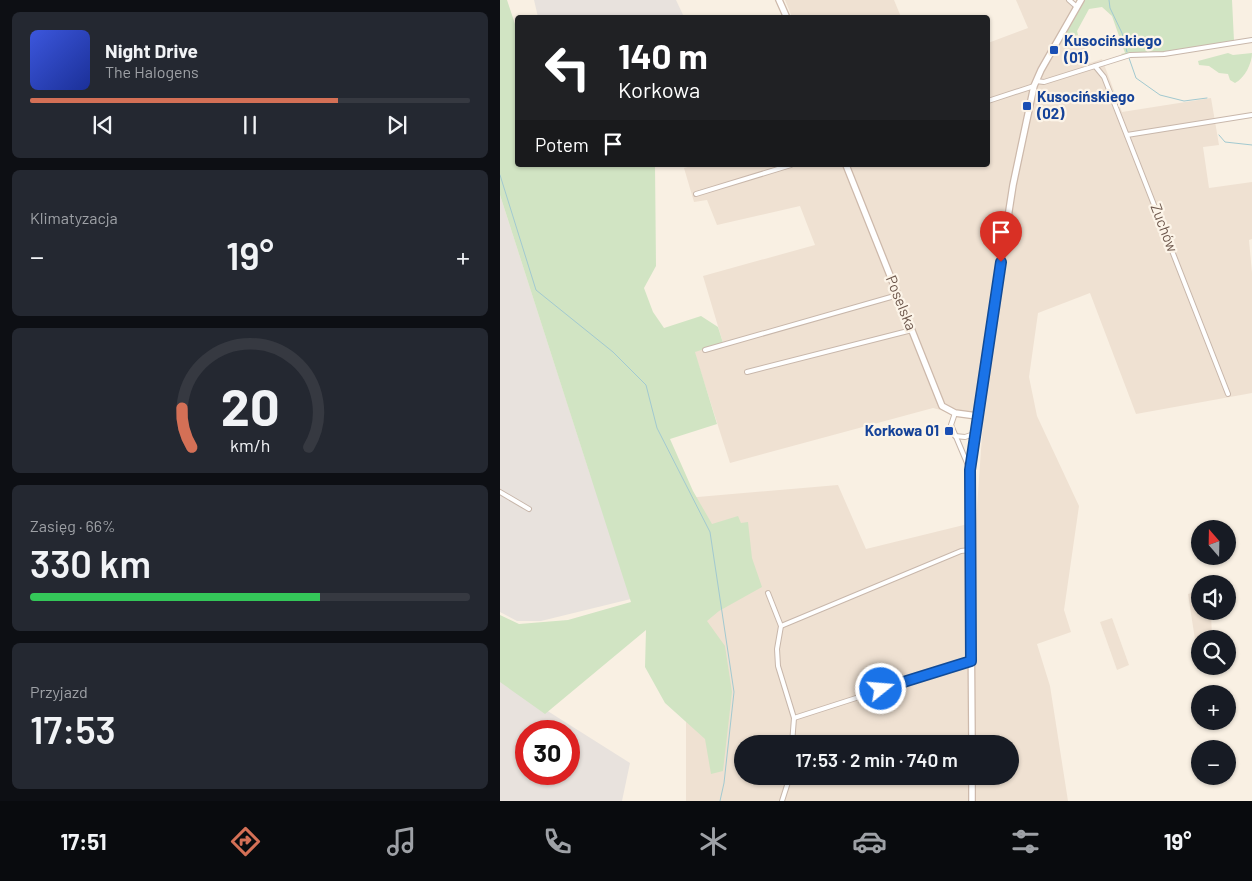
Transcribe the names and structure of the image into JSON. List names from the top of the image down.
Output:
{
  "streets": {
    "street": ["Zuchów", "Poselska"]
  },
  "places": {
    "transit": ["Kusocińskiego (01)", "Kusocińskiego (02)", "Korkowa 01"]
  },
  "north": "top",
  "page": {
    "turn": ["140 m", "Korkowa"],
    "song": ["Night Drive", "The Halogens"],
    "then": "Potem",
    "tile": [
      "Klimatyzacja",
      ["Zasięg · 66%", "330 km"],
      ["Przyjazd", "17:53"]
    ],
    "heat": ["−", "19°", "+"],
    "map_buttons": ["+", "−"],
    "limit": "30",
    "trip": "17:53 · 2 min · 740 m",
    "tabs": ["17:51", "19°"],
    "gauge": ["20", "km/h"]
  }
}
